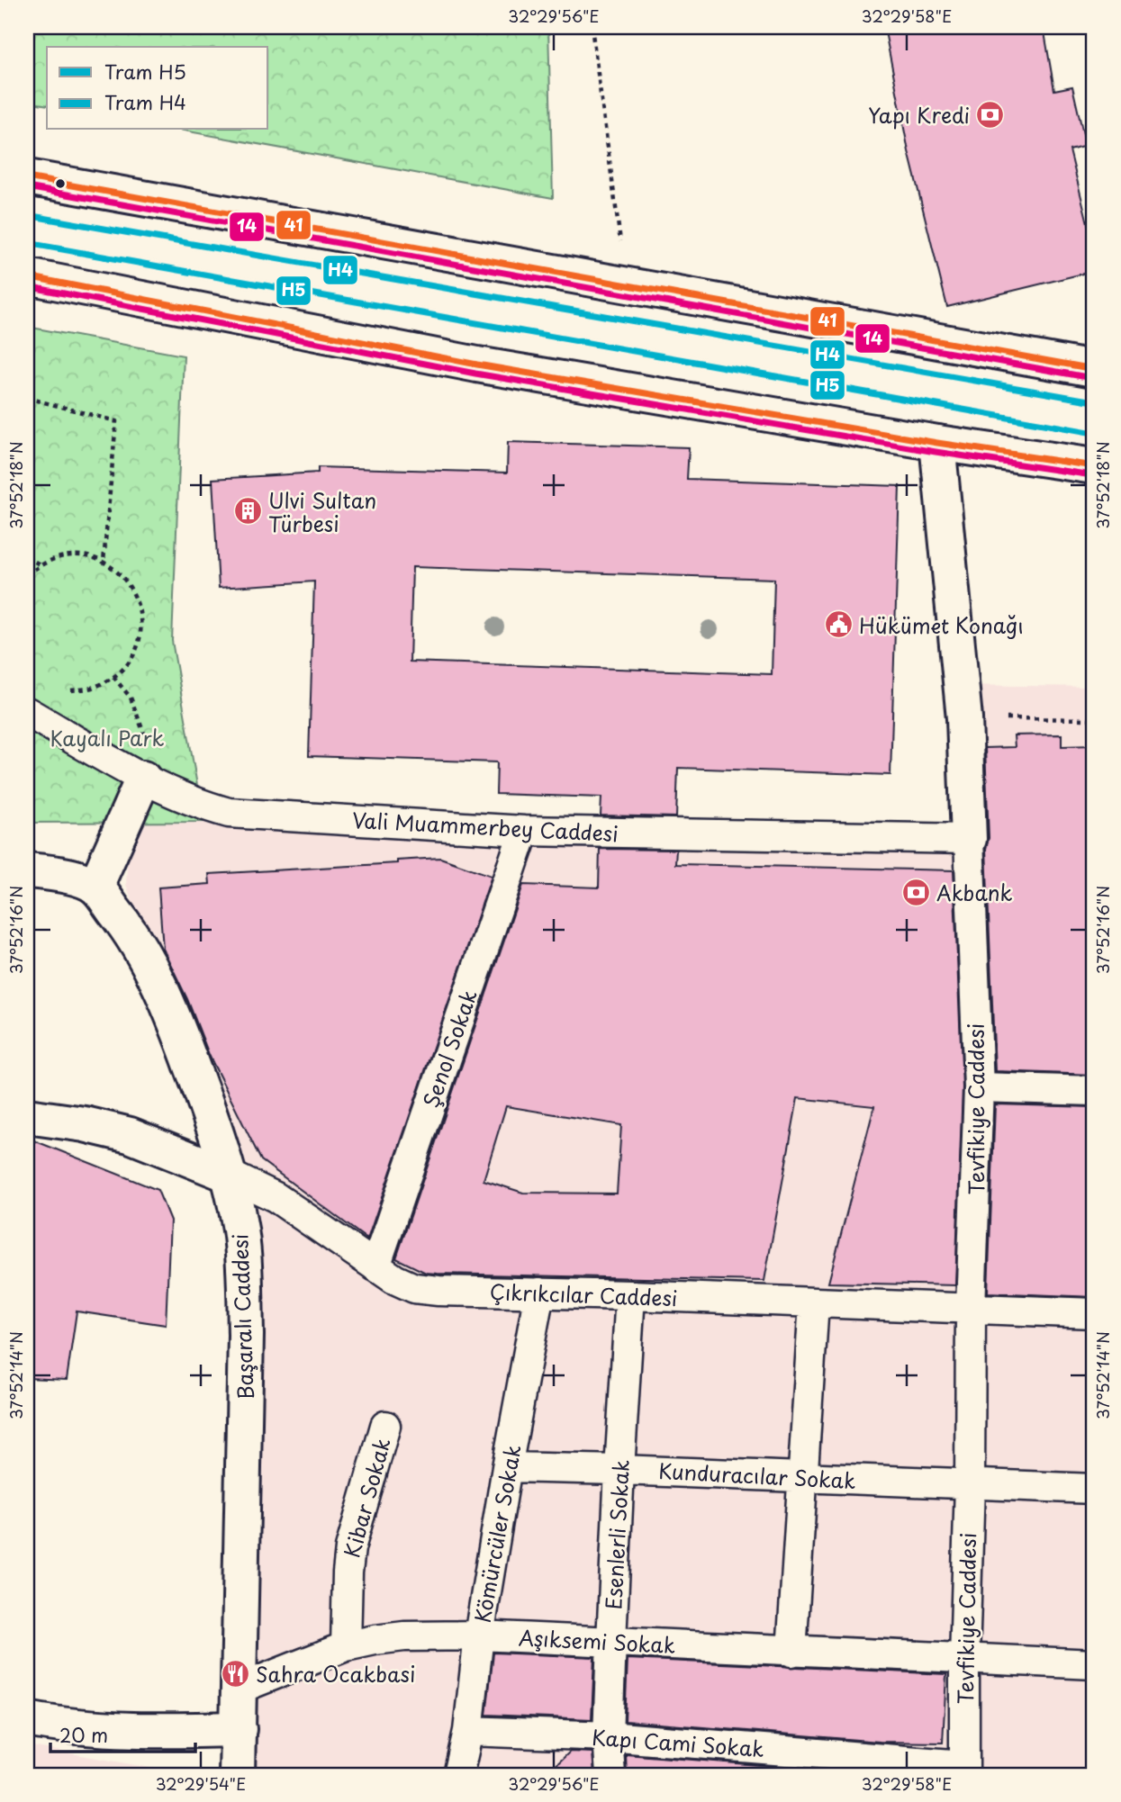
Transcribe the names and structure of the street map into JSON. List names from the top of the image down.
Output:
{
  "streets": {
    "main road": ["Tevfikiye Caddesi", "Başaralı Caddesi"],
    "street": [
      "Vali Muammerbey Caddesi",
      "Şenol Sokak",
      "Çıkrıkcılar Caddesi",
      "Kunduracılar Sokak",
      "Kibar Sokak",
      "Kömürcüler Sokak",
      "Esenlerli Sokak",
      "Aşıksemi Sokak",
      "Kapı Cami Sokak"
    ]
  },
  "crossings": [
    ["Vali Muammerbey Caddesi", "Şenol Sokak"],
    ["Vali Muammerbey Caddesi", "Tevfikiye Caddesi"],
    ["Şenol Sokak", "Çıkrıkcılar Caddesi"],
    ["Tevfikiye Caddesi", "Çıkrıkcılar Caddesi"],
    ["Tevfikiye Caddesi", "Kunduracılar Sokak"],
    ["Tevfikiye Caddesi", "Aşıksemi Sokak"],
    ["Tevfikiye Caddesi", "Kapı Cami Sokak"],
    ["Çıkrıkcılar Caddesi", "Başaralı Caddesi"],
    ["Çıkrıkcılar Caddesi", "Kömürcüler Sokak"],
    ["Çıkrıkcılar Caddesi", "Esenlerli Sokak"],
    ["Başaralı Caddesi", "Aşıksemi Sokak"],
    ["Kunduracılar Sokak", "Kömürcüler Sokak"],
    ["Kunduracılar Sokak", "Esenlerli Sokak"],
    ["Kibar Sokak", "Aşıksemi Sokak"],
    ["Kömürcüler Sokak", "Aşıksemi Sokak"],
    ["Kömürcüler Sokak", "Kapı Cami Sokak"],
    ["Esenlerli Sokak", "Aşıksemi Sokak"],
    ["Esenlerli Sokak", "Kapı Cami Sokak"]
  ],
  "parks": ["Kayalı Park"],
  "places": {
    "bank": ["Yapı Kredi", "Akbank"],
    "building": ["Ulvi Sultan Türbesi"],
    "public building": ["Hükümet Konağı"],
    "restaurant": ["Sahra Ocakbasi"]
  },
  "lines": [
    "transit line 41",
    "transit line 14",
    "tram line H4",
    "tram line H5"
  ],
  "legend": ["Tram H5", "Tram H4"],
  "scale_bar": "20 m",
  "coordinates": [
    "32°29'56\"E",
    "32°29'58\"E",
    "37°52'18\"N",
    "37°52'16\"N",
    "37°52'14\"N",
    "32°29'54\"E"
  ]
}
